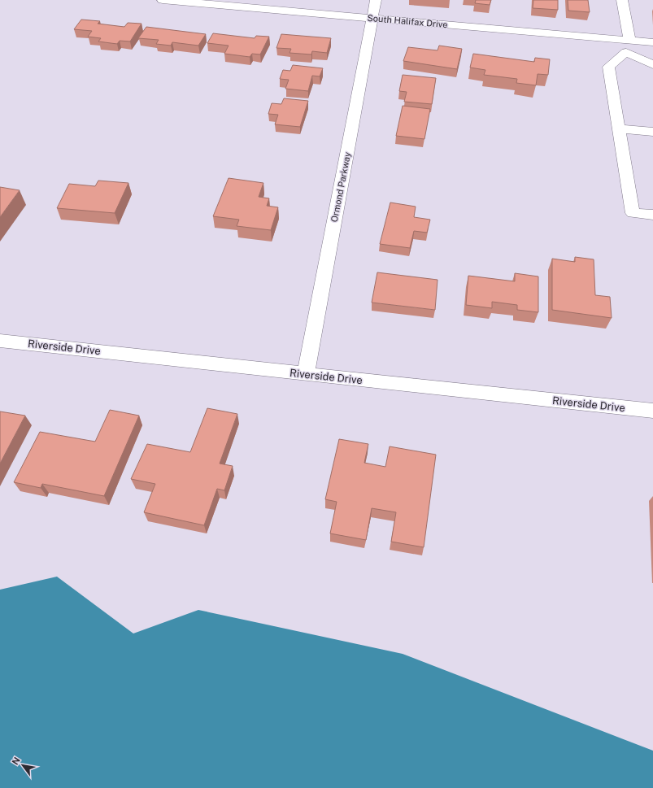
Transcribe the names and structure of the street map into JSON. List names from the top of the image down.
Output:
{
  "streets": {
    "street": ["South Halifax Drive", "Ormond Parkway", "Riverside Drive"]
  },
  "crossings": [
    ["South Halifax Drive", "Ormond Parkway"],
    ["Ormond Parkway", "Riverside Drive"]
  ],
  "north": "top left"
}
